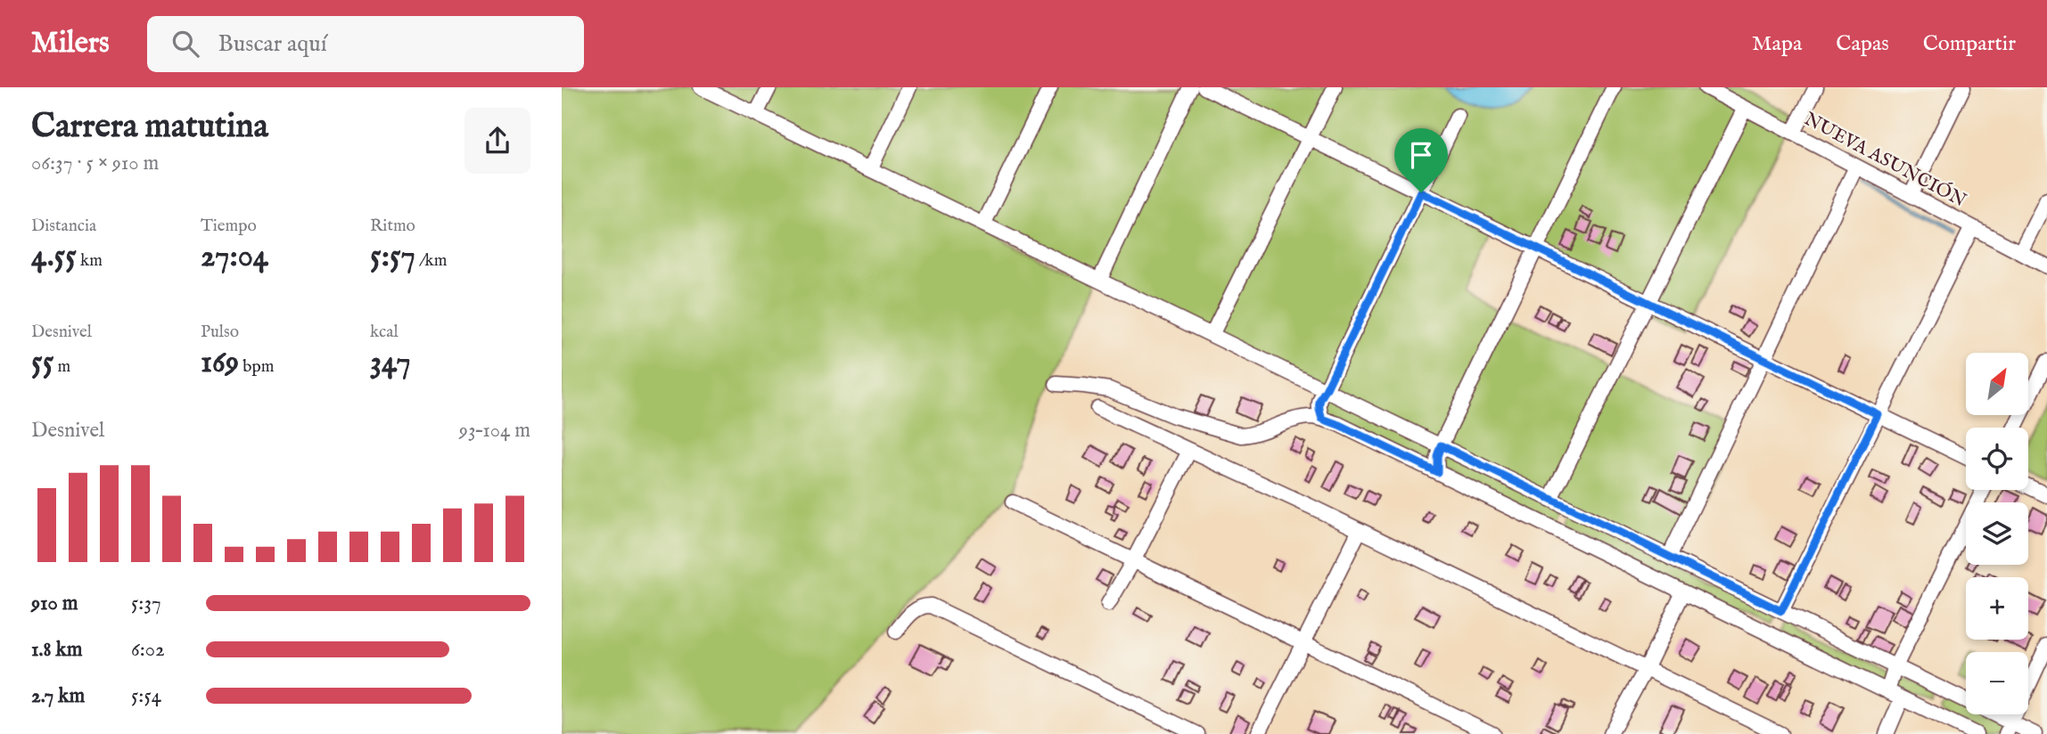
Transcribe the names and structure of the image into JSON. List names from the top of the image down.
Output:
{
  "streets": {
    "street": ["NUEVA ASUNCIÓN"]
  },
  "north": "top right",
  "page": {
    "header": "Milers",
    "search": "Buscar aquí",
    "nav": ["Mapa", "Capas", "Compartir"],
    "heading": ["Carrera matutina", "06:37 · 5 × 910 m"],
    "stats": [
      ["Distancia", "4.55 km"],
      ["Tiempo", "27:04"],
      ["Ritmo", "5:57 /km"],
      ["Desnivel", "55 m"],
      ["Pulso", "169 bpm"],
      ["kcal", "347"]
    ],
    "map_buttons": ["+", "−"],
    "chart": ["Desnivel", "93–104 m"],
    "list": [
      {
        "name": "910 m",
        "note": "5:37"
      },
      {
        "name": "1.8 km",
        "note": "6:02"
      },
      {
        "name": "2.7 km",
        "note": "5:54"
      }
    ]
  }
}
